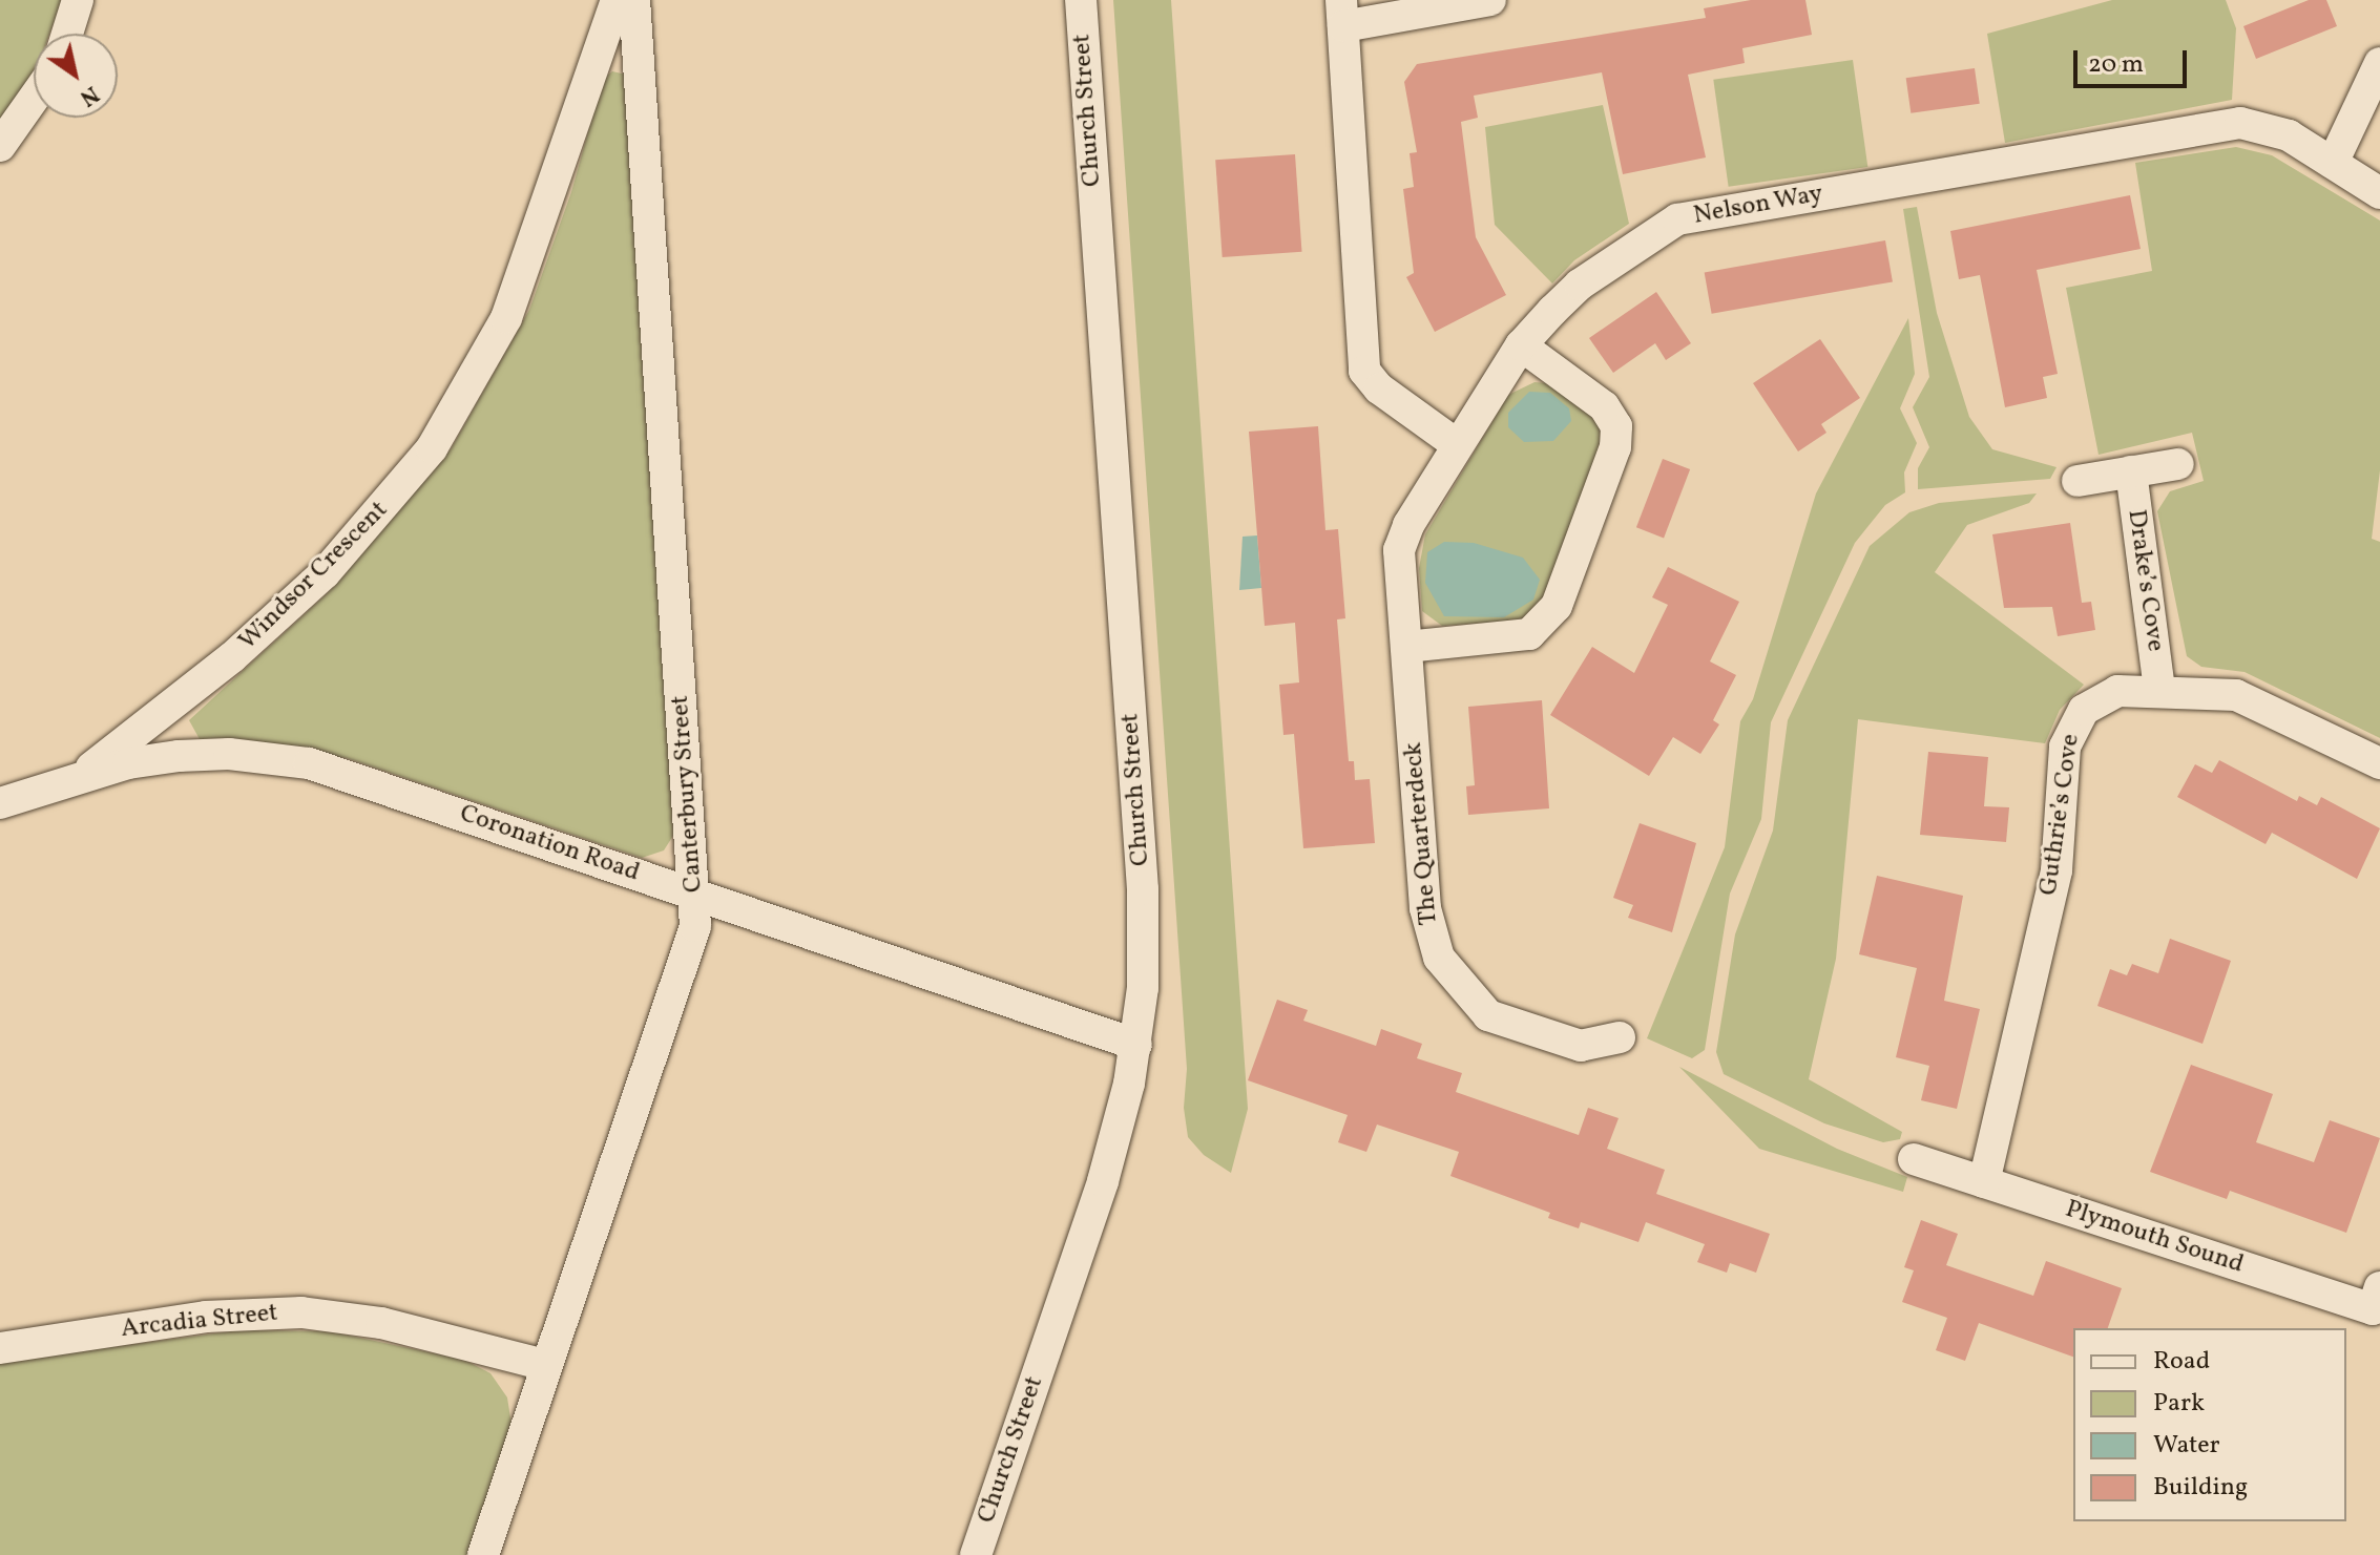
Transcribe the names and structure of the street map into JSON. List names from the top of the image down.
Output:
{
  "streets": {
    "street": [
      "Church Street",
      "Nelson Way",
      "Windsor Crescent",
      "Drake’s Cove",
      "Canterbury Street",
      "Guthrie’s Cove",
      "The Quarterdeck",
      "Coronation Road",
      "Plymouth Sound",
      "Arcadia Street"
    ]
  },
  "crossings": [
    ["Church Street", "Coronation Road"],
    ["Nelson Way", "The Quarterdeck"],
    ["Windsor Crescent", "Coronation Road"],
    ["Drake’s Cove", "Guthrie’s Cove"],
    ["Canterbury Street", "Coronation Road"],
    ["Canterbury Street", "Arcadia Street"],
    ["Guthrie’s Cove", "Plymouth Sound"]
  ],
  "legend": [
    "Road",
    "Park",
    "Water",
    "Building"
  ],
  "scale_bar": "20 m",
  "north": "bottom right"
}
